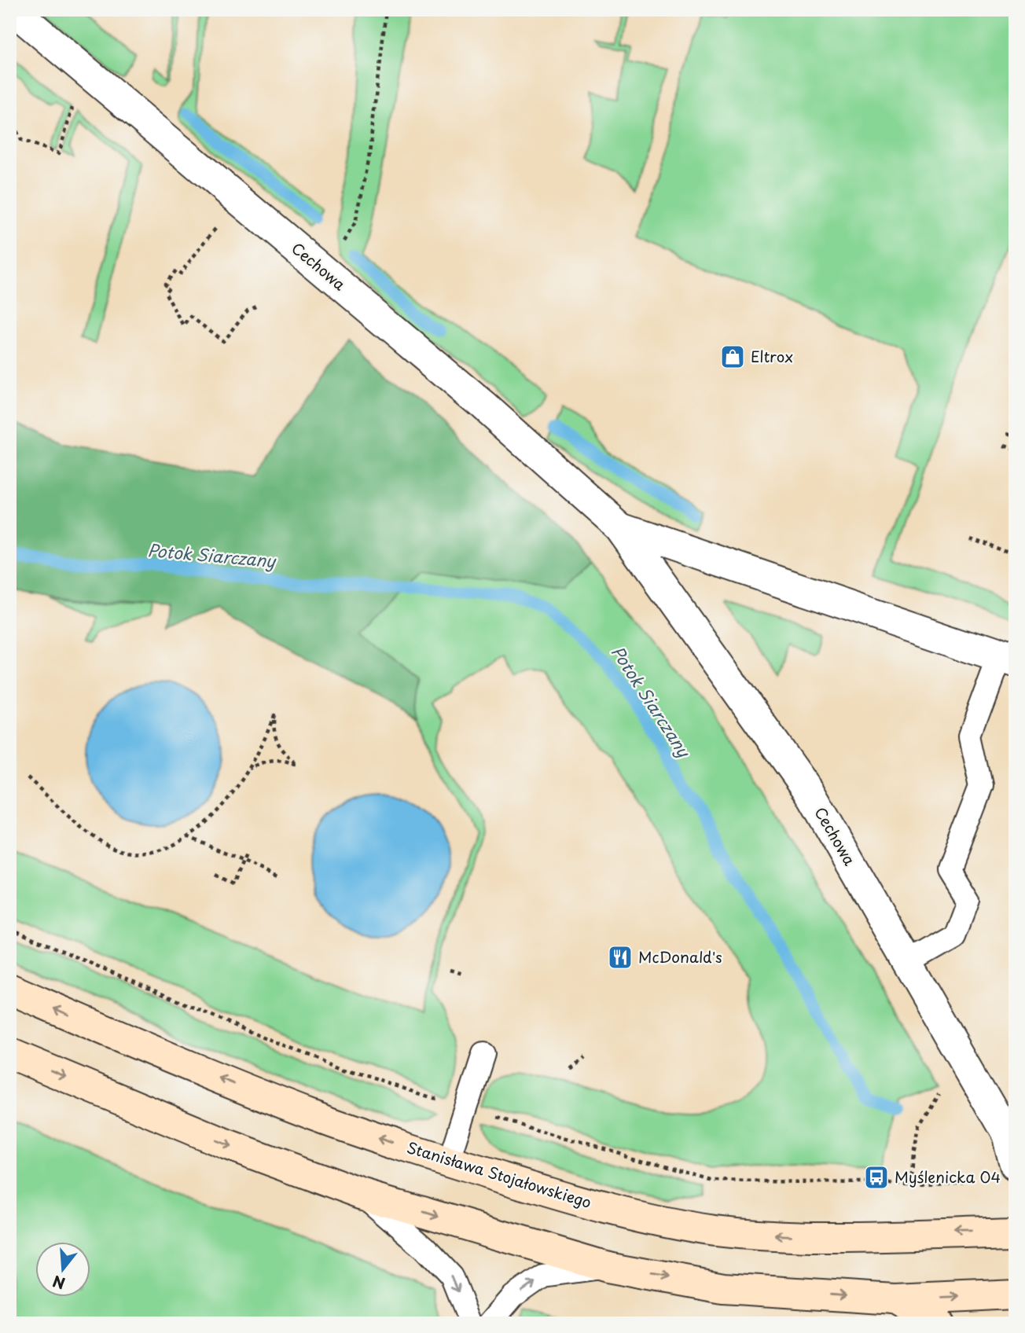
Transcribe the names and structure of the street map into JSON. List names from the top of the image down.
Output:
{
  "streets": {
    "street": ["Cechowa", "Stanisława Stojałowskiego"]
  },
  "water": ["Potok Siarczany"],
  "places": {
    "shop": ["Eltrox"],
    "restaurant": ["McDonald's"],
    "bus stop": ["Myślenicka 04"]
  },
  "north": "bottom"
}
